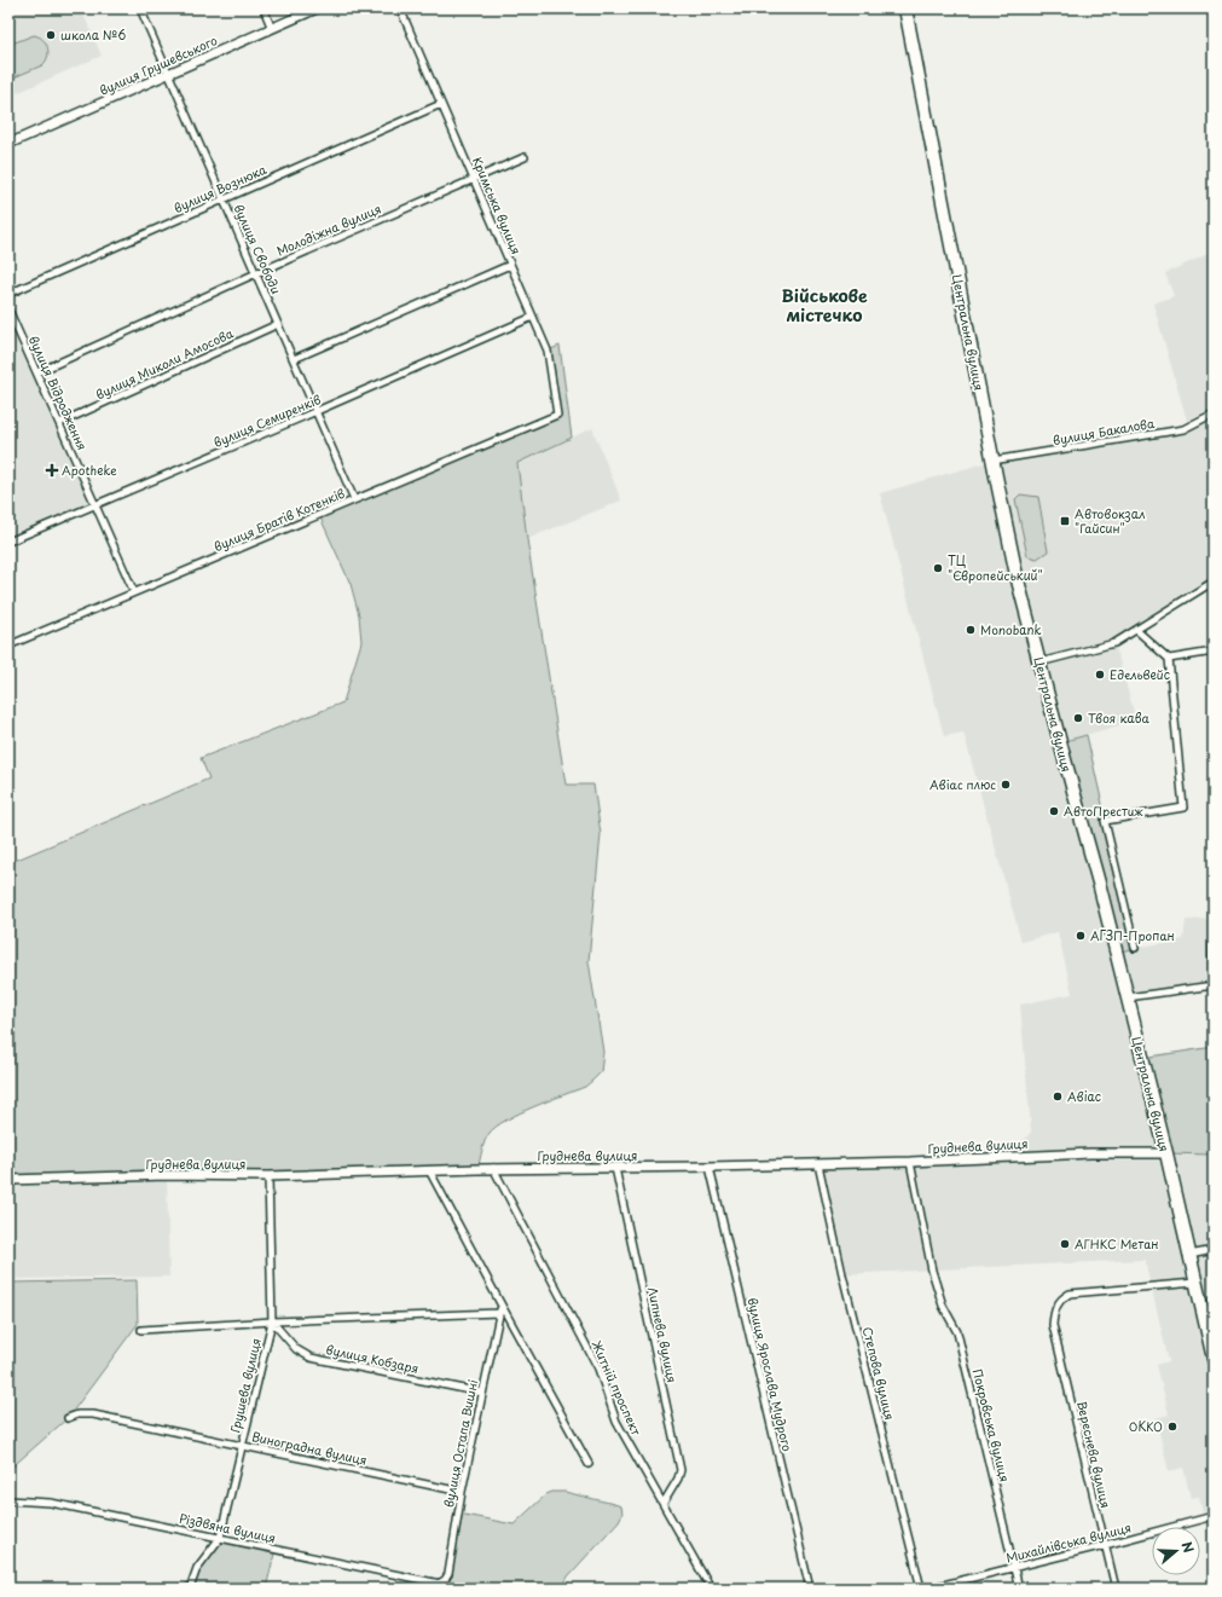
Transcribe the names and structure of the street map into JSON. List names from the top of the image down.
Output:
{
  "streets": {
    "highway": ["Центральна вулиця"],
    "street": [
      "вулиця Грушевського",
      "вулиця Вознюка",
      "Кримська вулиця",
      "Молодіжна вулиця",
      "вулиця Свободи",
      "вулиця Миколи Амосова",
      "вулиця Відродження",
      "вулиця Семиренків",
      "вулиця Бакалова",
      "вулиця Братів Котенків",
      "Груднева вулиця",
      "Липнева вулиця",
      "вулиця Кобзаря",
      "Степова вулиця",
      "вулиця Ярослава Мудрого",
      "Грушева вулиця",
      "Житній проспект",
      "Покровська вулиця",
      "вулиця Остапа Вишні",
      "Виноградна вулиця",
      "Вереснева вулиця",
      "Різдвяна вулиця",
      "Михайлівська вулиця"
    ]
  },
  "crossings": [
    ["вулиця Грушевського", "вулиця Свободи"],
    ["вулиця Вознюка", "Кримська вулиця"],
    ["вулиця Вознюка", "вулиця Свободи"],
    ["Кримська вулиця", "Молодіжна вулиця"],
    ["Кримська вулиця", "вулиця Семиренків"],
    ["Кримська вулиця", "вулиця Братів Котенків"],
    ["Молодіжна вулиця", "вулиця Свободи"],
    ["Молодіжна вулиця", "вулиця Відродження"],
    ["вулиця Свободи", "вулиця Миколи Амосова"],
    ["вулиця Свободи", "вулиця Семиренків"],
    ["вулиця Свободи", "вулиця Братів Котенків"],
    ["Центральна вулиця", "вулиця Бакалова"],
    ["Центральна вулиця", "Груднева вулиця"],
    ["Центральна вулиця", "Вереснева вулиця"],
    ["вулиця Миколи Амосова", "вулиця Відродження"],
    ["вулиця Відродження", "вулиця Семиренків"],
    ["вулиця Відродження", "вулиця Братів Котенків"],
    ["Груднева вулиця", "Липнева вулиця"],
    ["Груднева вулиця", "Степова вулиця"],
    ["Груднева вулиця", "вулиця Ярослава Мудрого"],
    ["Груднева вулиця", "Грушева вулиця"],
    ["Груднева вулиця", "Житній проспект"],
    ["Груднева вулиця", "Покровська вулиця"],
    ["Липнева вулиця", "Житній проспект"],
    ["вулиця Кобзаря", "Грушева вулиця"],
    ["вулиця Кобзаря", "вулиця Остапа Вишні"],
    ["Грушева вулиця", "Виноградна вулиця"],
    ["Грушева вулиця", "Різдвяна вулиця"],
    ["Покровська вулиця", "Михайлівська вулиця"],
    ["вулиця Остапа Вишні", "Виноградна вулиця"],
    ["вулиця Остапа Вишні", "Різдвяна вулиця"],
    ["Вереснева вулиця", "Михайлівська вулиця"]
  ],
  "districts": ["Військове містечко"],
  "places": {
    "other": [
      "школа №6",
      "ТЦ \"Європейський\"",
      "Monobank",
      "Едельвейс",
      "Твоя кава",
      "Авіас плюс",
      "АвтоПрестиж",
      "АГЗП-Пропан",
      "Авіас",
      "АГНКС Метан",
      "ОККО"
    ],
    "health": ["Apotheke"],
    "transit": ["Автовокзал \"Гайсин\""]
  },
  "north": "right"
}
